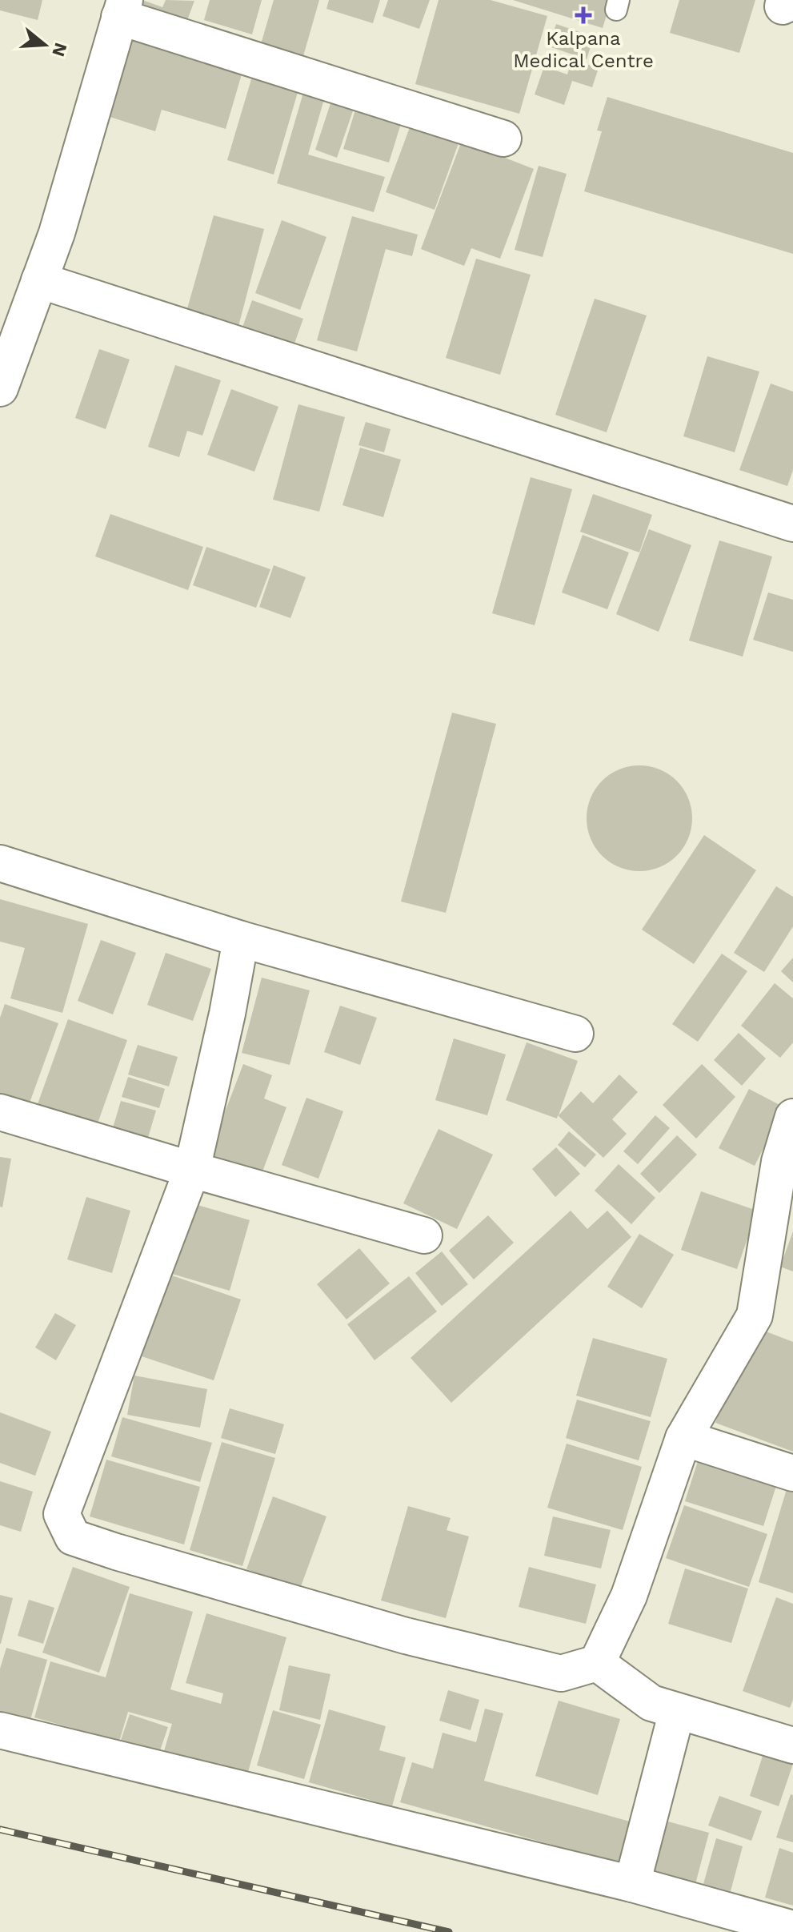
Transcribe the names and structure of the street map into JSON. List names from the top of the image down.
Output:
{
  "places": {
    "health": ["Kalpana Medical Centre"]
  },
  "north": "right"
}
